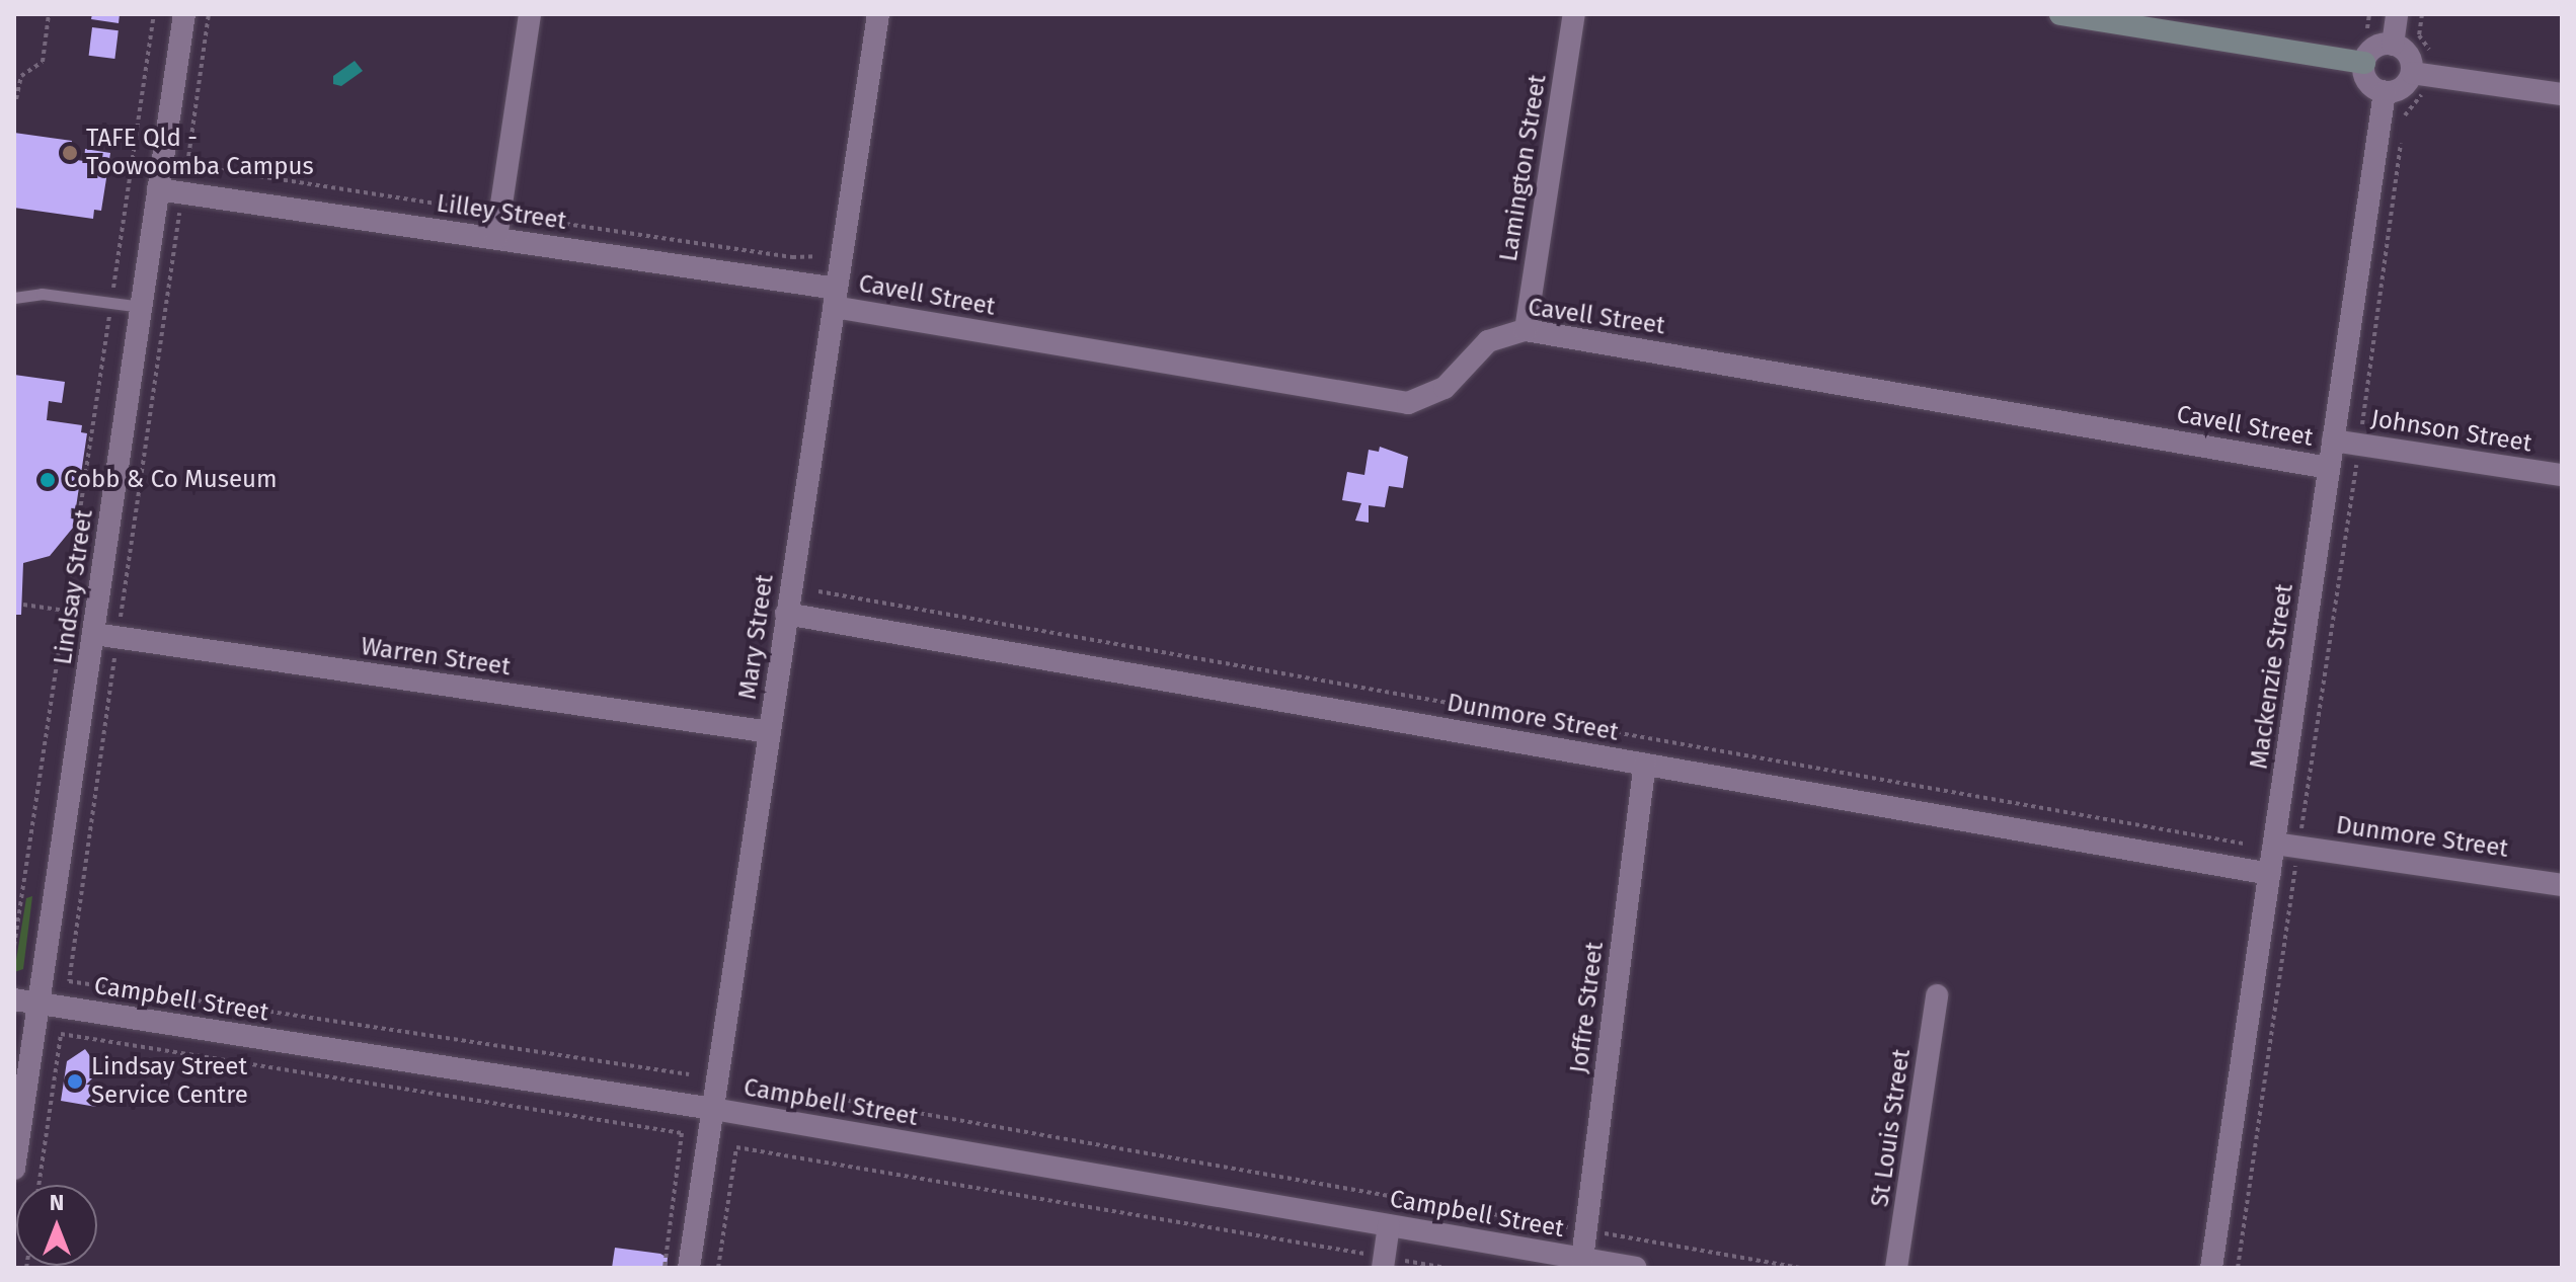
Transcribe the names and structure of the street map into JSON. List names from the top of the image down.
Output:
{
  "streets": {
    "street": [
      "Lamington Street",
      "Lilley Street",
      "Cavell Street",
      "Johnson Street",
      "Lindsay Street",
      "Mary Street",
      "Warren Street",
      "Mackenzie Street",
      "Dunmore Street",
      "Campbell Street",
      "Joffre Street",
      "St Louis Street"
    ]
  },
  "crossings": [
    ["Lamington Street", "Cavell Street"],
    ["Lilley Street", "Cavell Street"],
    ["Lilley Street", "Lindsay Street"],
    ["Lilley Street", "Mary Street"],
    ["Cavell Street", "Mary Street"],
    ["Cavell Street", "Mackenzie Street"],
    ["Johnson Street", "Mackenzie Street"],
    ["Lindsay Street", "Warren Street"],
    ["Lindsay Street", "Campbell Street"],
    ["Mary Street", "Warren Street"],
    ["Mary Street", "Dunmore Street"],
    ["Mary Street", "Campbell Street"],
    ["Mackenzie Street", "Dunmore Street"],
    ["Dunmore Street", "Joffre Street"],
    ["Campbell Street", "Joffre Street"]
  ],
  "places": ["TAFE Qld - Toowoomba Campus", "Cobb & Co Museum", "Lindsay Street Service Centre"],
  "north": "top"
}
